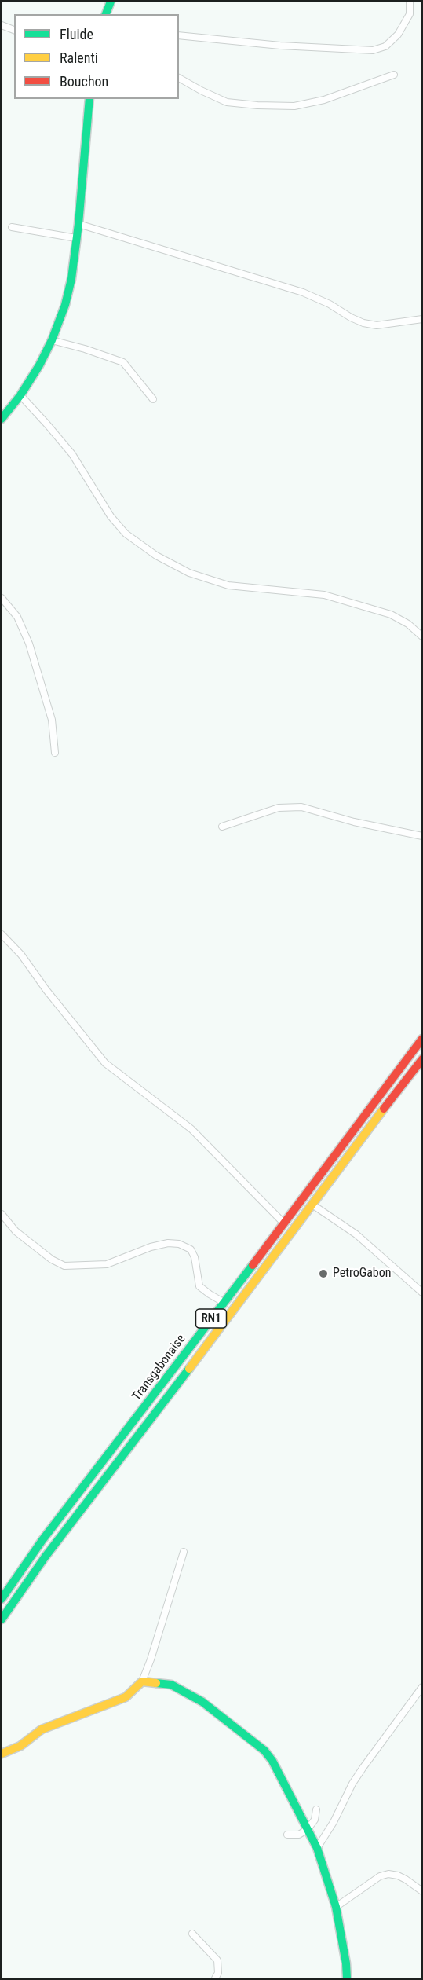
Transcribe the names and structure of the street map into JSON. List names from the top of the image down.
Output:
{
  "streets": {
    "main road": ["RN1", "Transgabonaise"]
  },
  "places": ["PetroGabon"],
  "legend": ["Fluide", "Ralenti", "Bouchon"]
}
